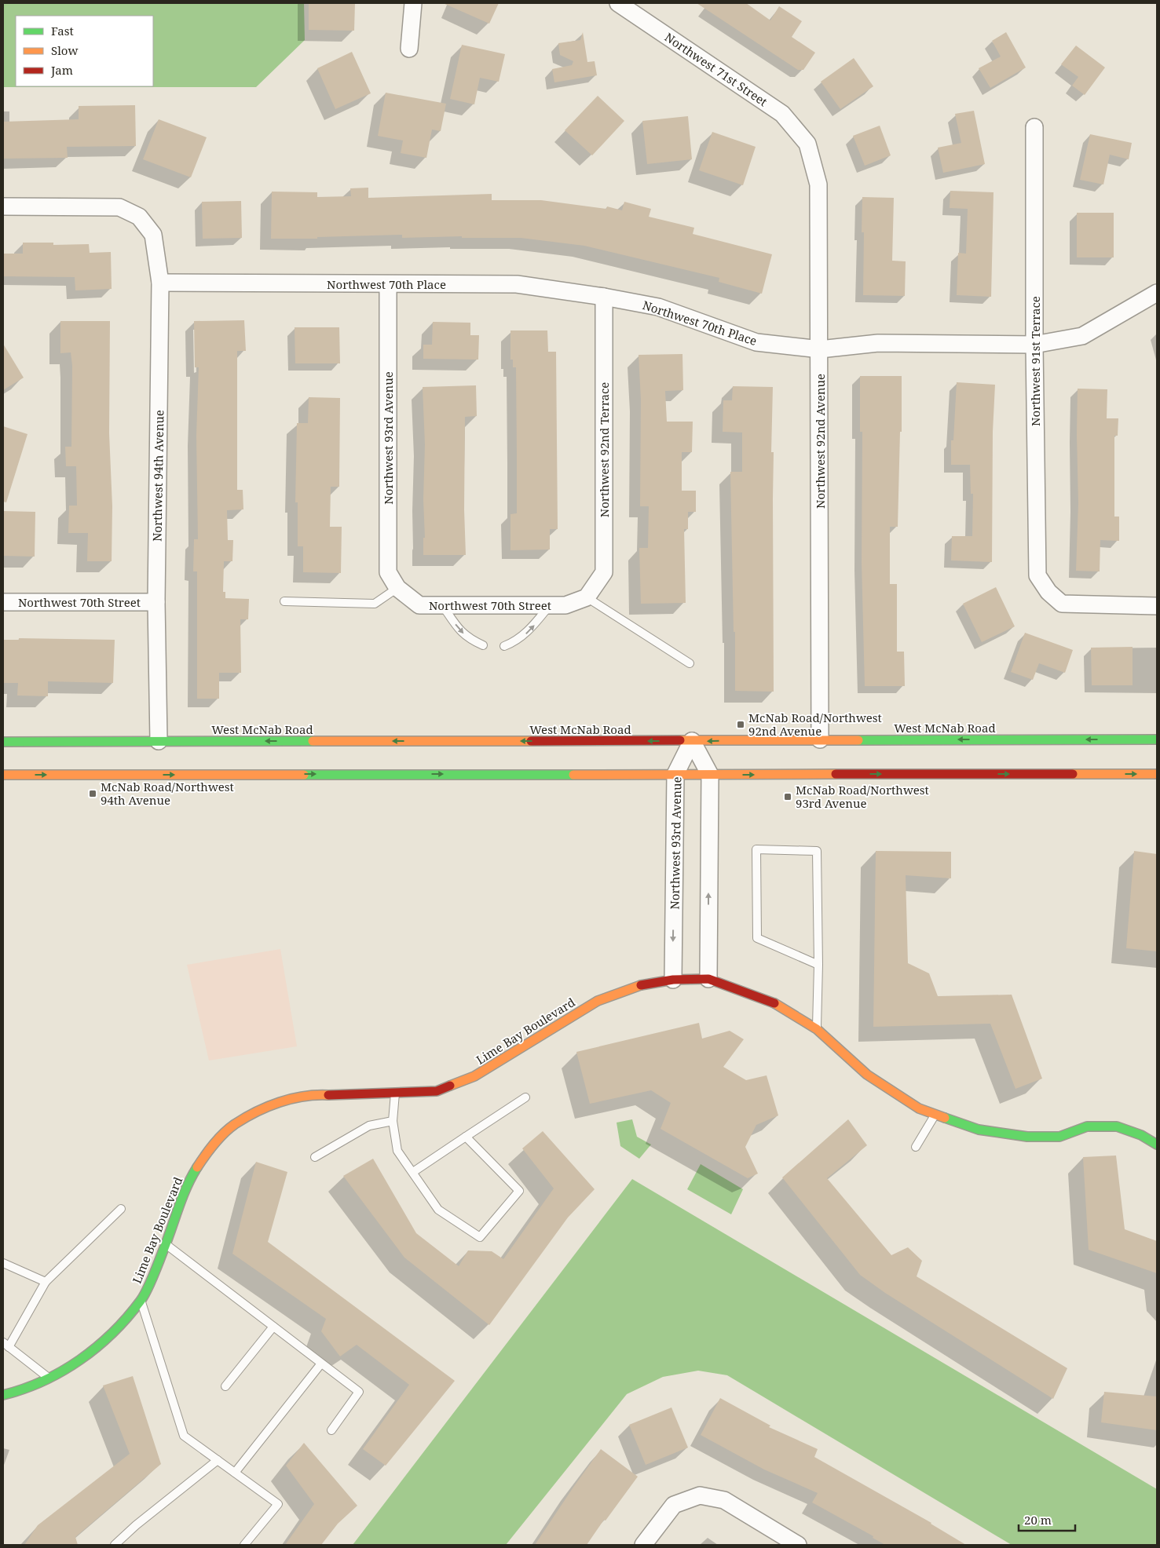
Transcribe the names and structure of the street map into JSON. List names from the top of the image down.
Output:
{
  "streets": {
    "main road": ["West McNab Road", "Lime Bay Boulevard"],
    "street": [
      "Northwest 71st Street",
      "Northwest 70th Place",
      "Northwest 91st Terrace",
      "Northwest 93rd Avenue",
      "Northwest 92nd Avenue",
      "Northwest 92nd Terrace",
      "Northwest 94th Avenue",
      "Northwest 70th Street"
    ]
  },
  "crossings": [
    ["Northwest 71st Street", "Northwest 92nd Avenue"],
    ["Northwest 70th Place", "Northwest 91st Terrace"],
    ["Northwest 70th Place", "Northwest 93rd Avenue"],
    ["Northwest 70th Place", "Northwest 92nd Avenue"],
    ["Northwest 70th Place", "Northwest 92nd Terrace"],
    ["Northwest 70th Place", "Northwest 94th Avenue"],
    ["Northwest 93rd Avenue", "Northwest 70th Street"],
    ["Northwest 93rd Avenue", "West McNab Road"],
    ["Northwest 93rd Avenue", "Lime Bay Boulevard"],
    ["Northwest 92nd Avenue", "West McNab Road"],
    ["Northwest 92nd Terrace", "Northwest 70th Street"],
    ["Northwest 94th Avenue", "Northwest 70th Street"],
    ["Northwest 94th Avenue", "West McNab Road"]
  ],
  "places": {
    "transit": ["McNab Road/Northwest 92nd Avenue", "McNab Road/Northwest 94th Avenue", "McNab Road/Northwest 93rd Avenue"]
  },
  "legend": ["Fast", "Slow", "Jam"],
  "scale_bar": "20 m"
}
